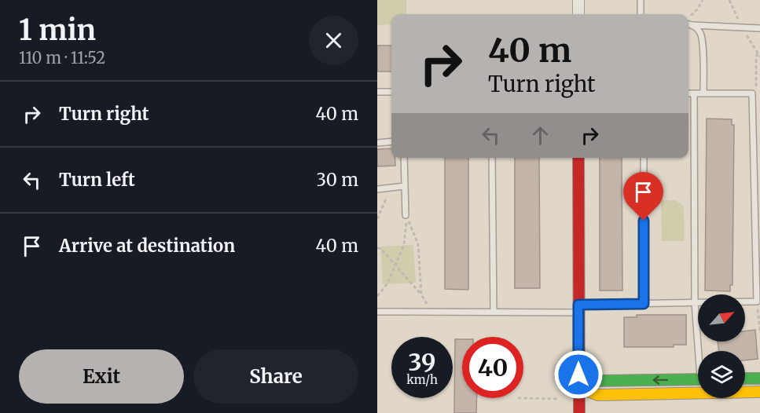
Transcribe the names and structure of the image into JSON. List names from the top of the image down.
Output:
{
  "north": "top right",
  "page": {
    "heading": ["1 min", "110 m · 11:52"],
    "turn": ["40 m", "Turn right"],
    "list": [
      {
        "name": "Turn right",
        "value": "40 m"
      },
      {
        "name": "Turn left",
        "value": "30 m"
      },
      {
        "name": "Arrive at destination",
        "value": "40 m"
      }
    ],
    "speed": "39 km/h",
    "limit": "40",
    "buttons": ["Exit", "Share"]
  }
}
